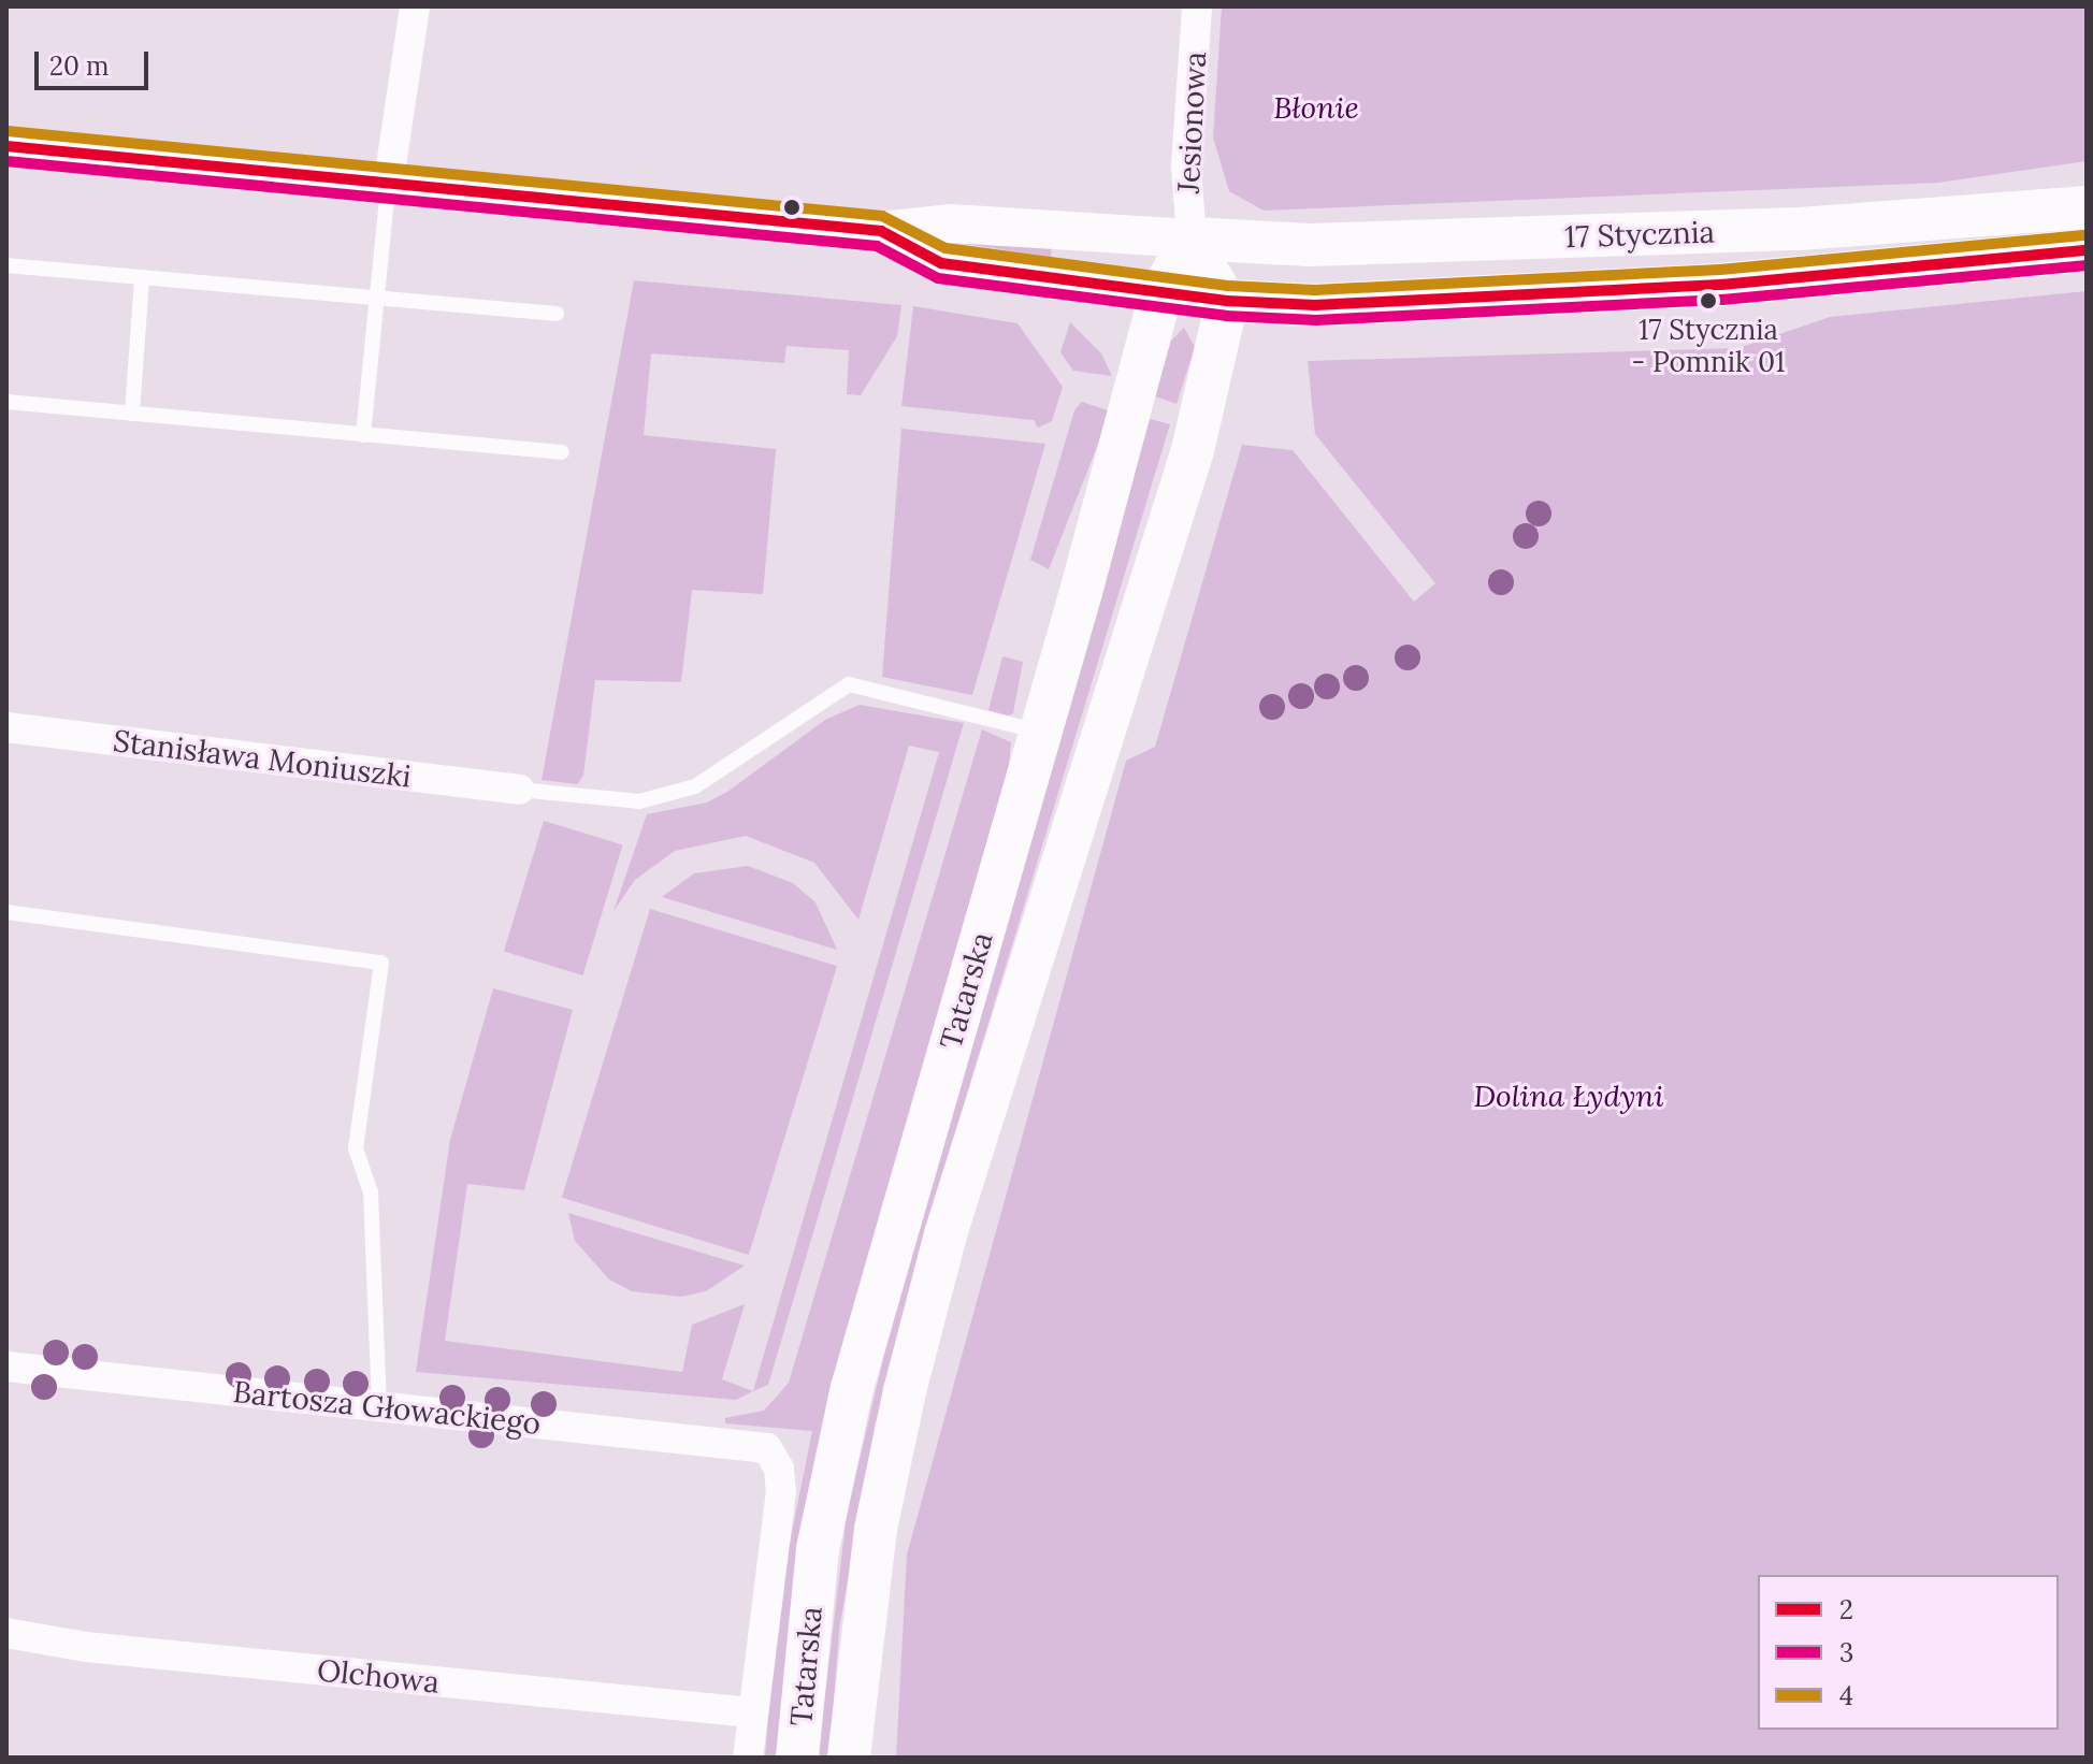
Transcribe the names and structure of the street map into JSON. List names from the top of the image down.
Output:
{
  "streets": {
    "main road": ["17 Stycznia", "Tatarska"],
    "street": [
      "Jesionowa",
      "Stanisława Moniuszki",
      "Bartosza Głowackiego",
      "Olchowa"
    ]
  },
  "crossings": [
    ["Jesionowa", "17 Stycznia"],
    ["Jesionowa", "Tatarska"],
    ["17 Stycznia", "Tatarska"],
    ["Tatarska", "Bartosza Głowackiego"],
    ["Tatarska", "Olchowa"]
  ],
  "parks": ["Błonie", "Dolina Łydyni"],
  "places": ["17 Stycznia - Pomnik 01"],
  "lines": ["transit line 4", "transit line 2", "transit line 3"],
  "legend": ["2", "3", "4"],
  "scale_bar": "20 m"
}
